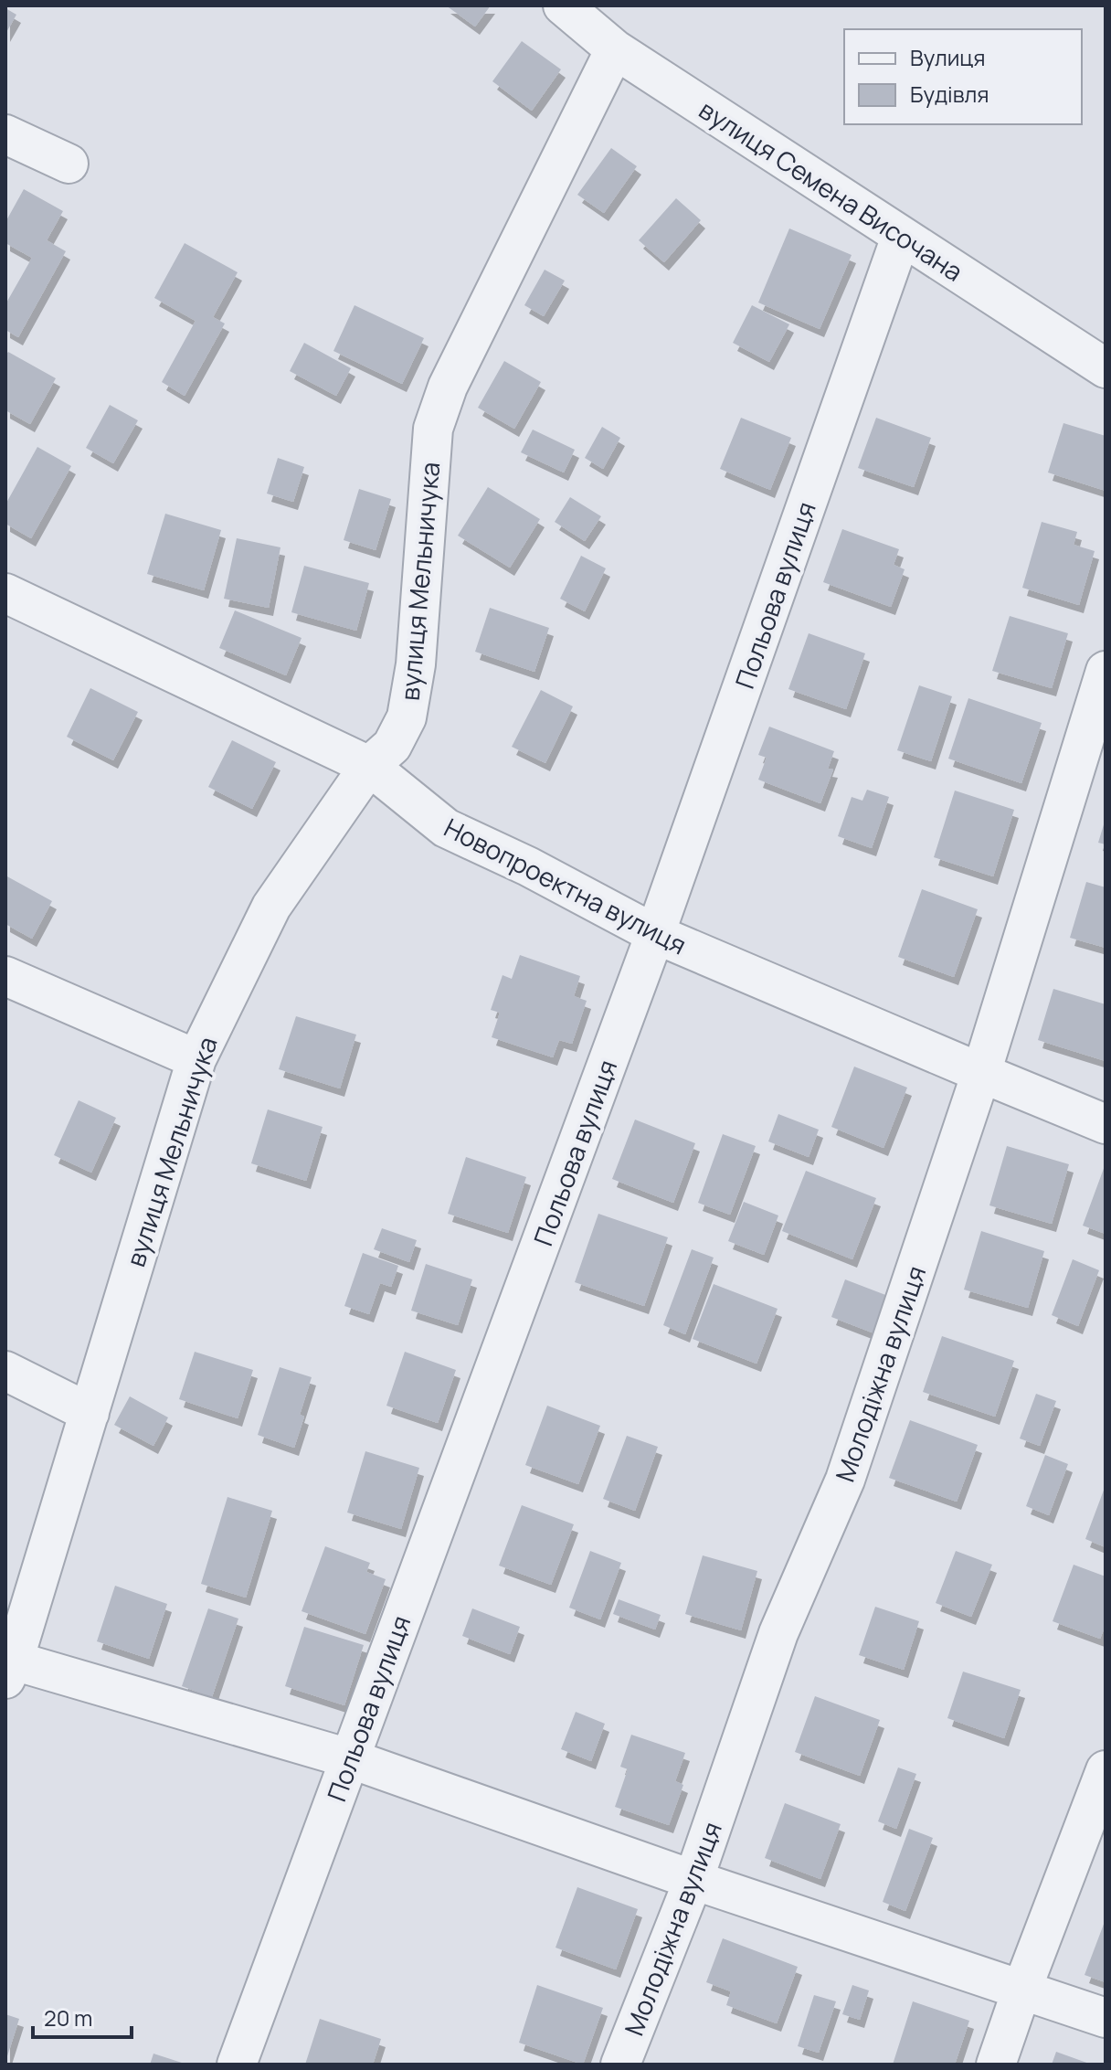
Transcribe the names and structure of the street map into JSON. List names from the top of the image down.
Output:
{
  "streets": {
    "street": [
      "вулиця Семена Височана",
      "вулиця Мельничука",
      "Польова вулиця",
      "Новопроектна вулиця",
      "Молодіжна вулиця"
    ]
  },
  "crossings": [
    ["вулиця Семена Височана", "вулиця Мельничука"],
    ["вулиця Семена Височана", "Польова вулиця"],
    ["вулиця Мельничука", "Новопроектна вулиця"],
    ["Польова вулиця", "Новопроектна вулиця"],
    ["Новопроектна вулиця", "Молодіжна вулиця"]
  ],
  "legend": ["Вулиця", "Будівля"],
  "scale_bar": "20 m"
}
